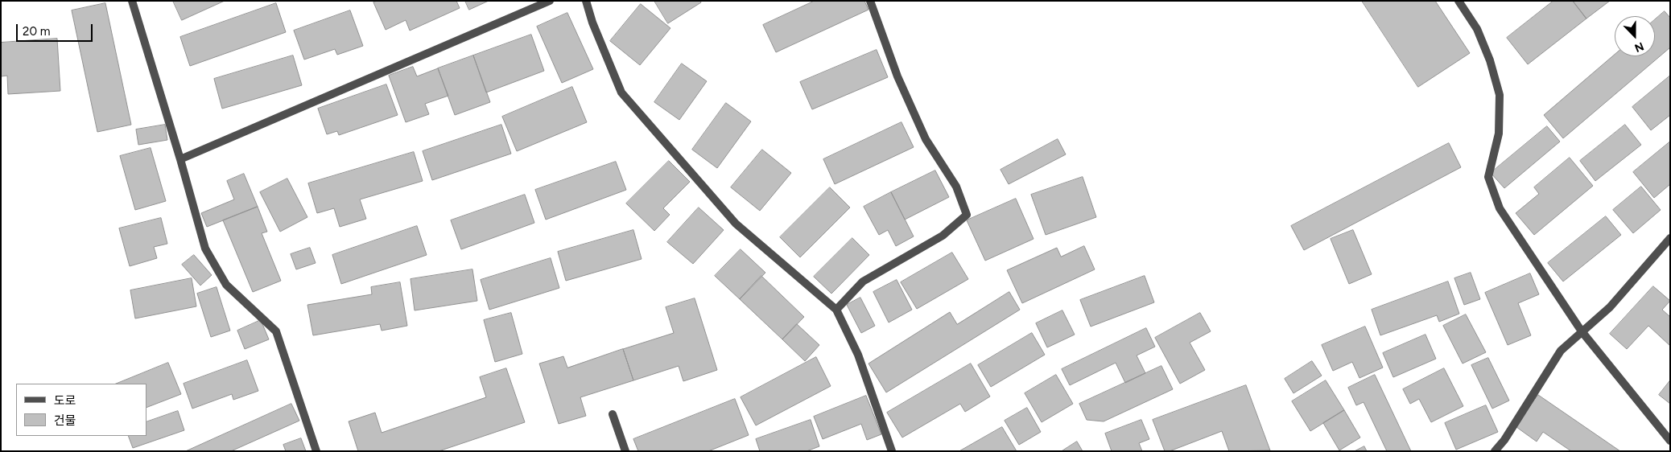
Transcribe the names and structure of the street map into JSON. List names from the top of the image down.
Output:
{
  "legend": ["도로", "건물"],
  "scale_bar": "20 m",
  "north": "bottom"
}
